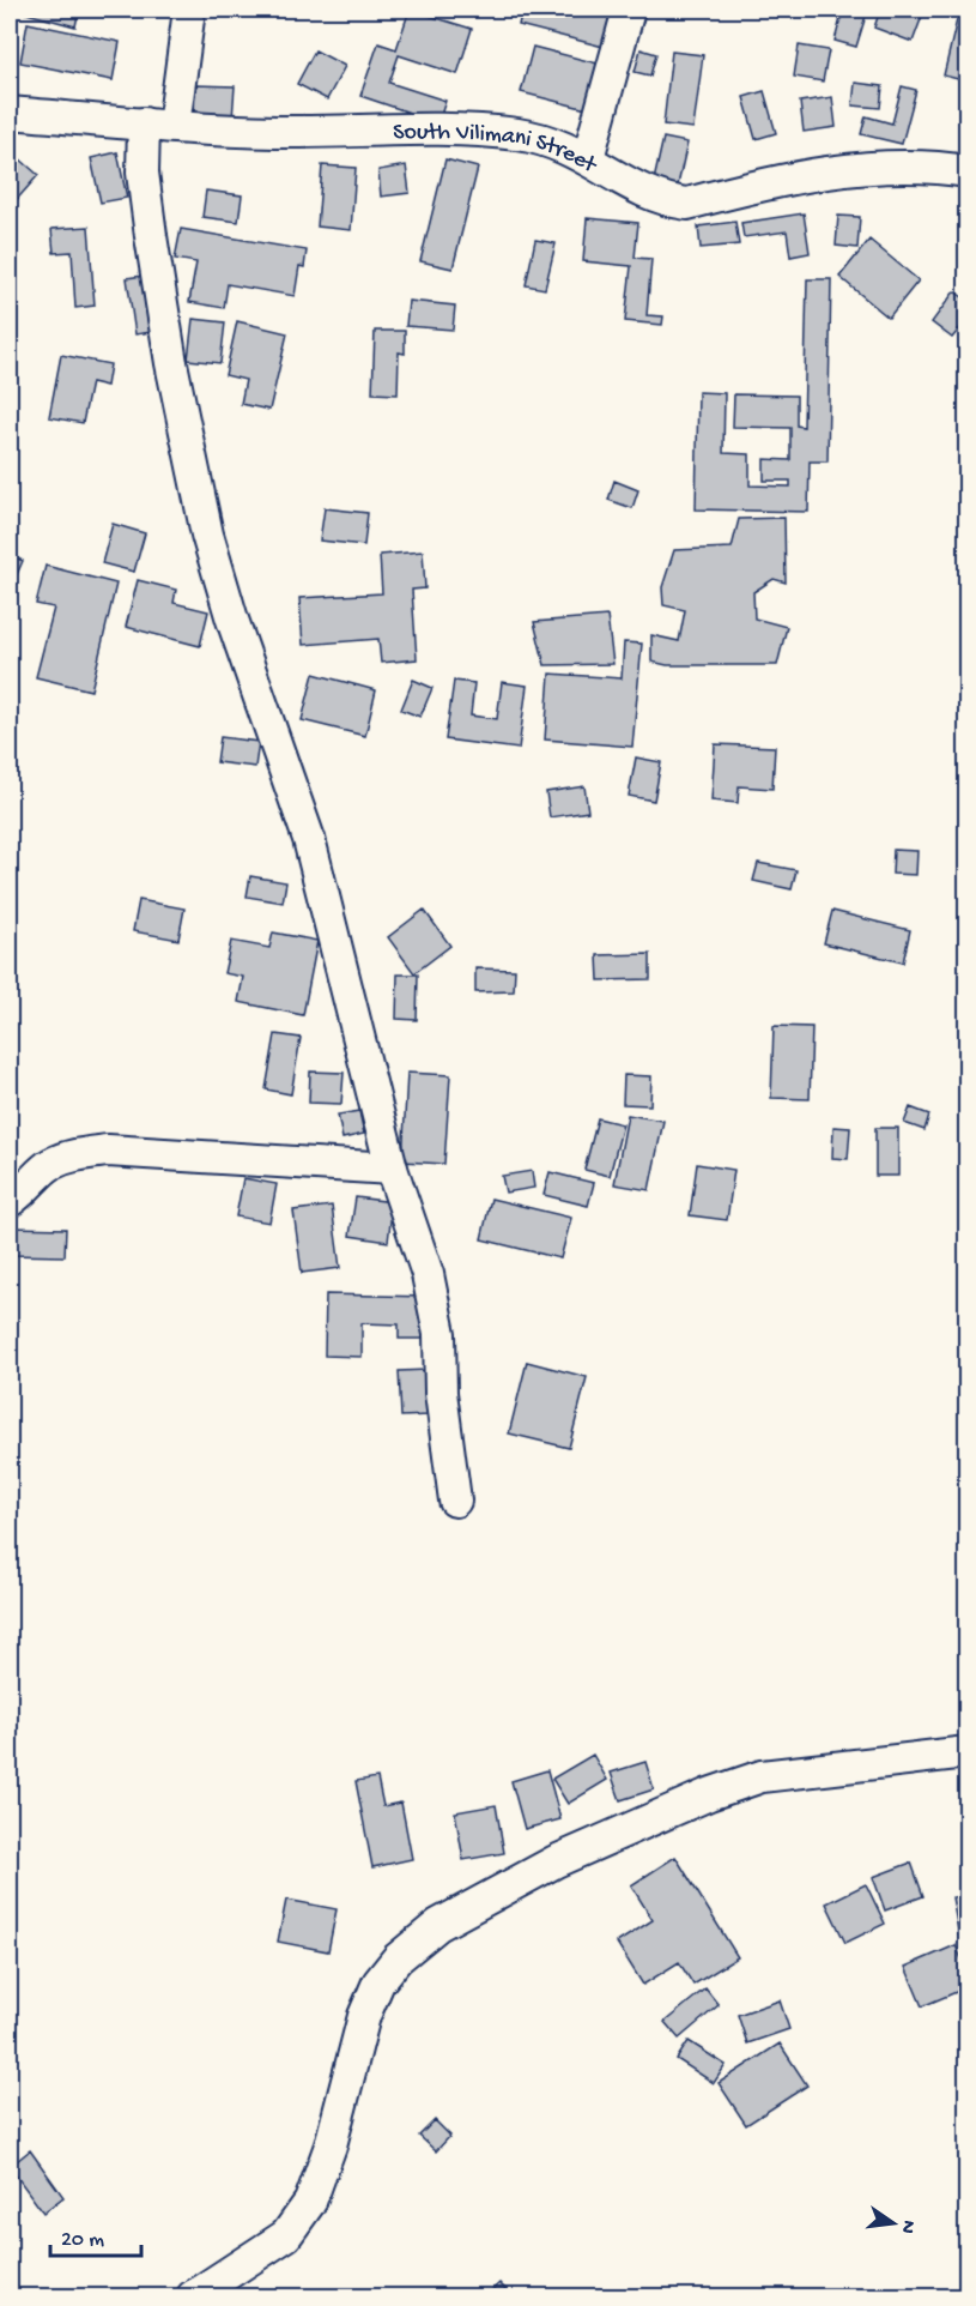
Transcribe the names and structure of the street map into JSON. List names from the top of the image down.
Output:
{
  "streets": {
    "street": ["South Vilimani Street"]
  },
  "scale_bar": "20 m",
  "north": "right"
}
